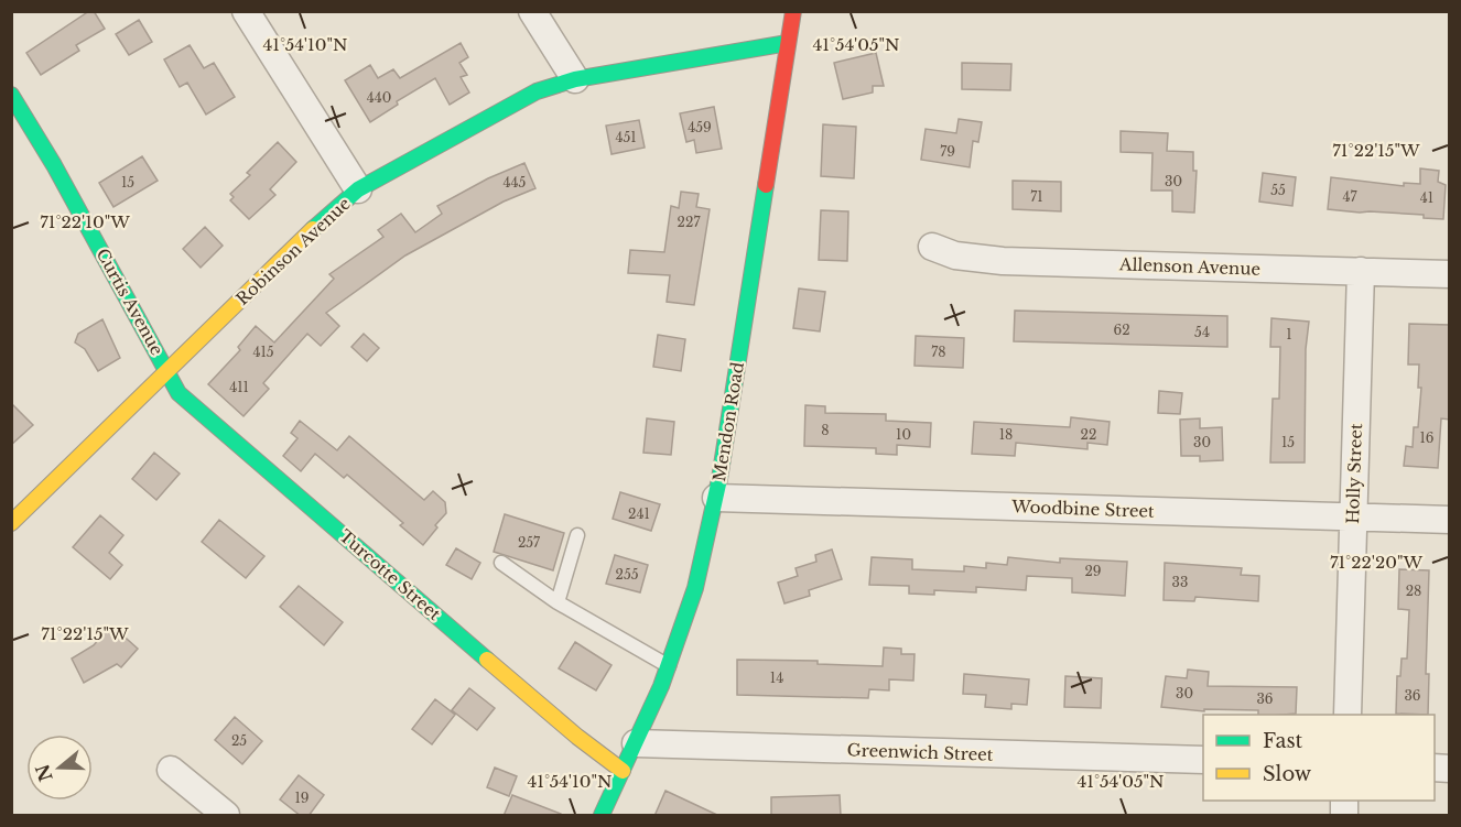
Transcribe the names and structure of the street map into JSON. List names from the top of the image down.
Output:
{
  "streets": {
    "street": [
      "Robinson Avenue",
      "Allenson Avenue",
      "Curtis Avenue",
      "Mendon Road",
      "Holly Street",
      "Woodbine Street",
      "Turcotte Street",
      "Greenwich Street"
    ]
  },
  "crossings": [
    ["Robinson Avenue", "Curtis Avenue"],
    ["Robinson Avenue", "Mendon Road"],
    ["Robinson Avenue", "Turcotte Street"],
    ["Allenson Avenue", "Holly Street"],
    ["Curtis Avenue", "Turcotte Street"],
    ["Mendon Road", "Woodbine Street"],
    ["Mendon Road", "Turcotte Street"],
    ["Mendon Road", "Greenwich Street"],
    ["Holly Street", "Woodbine Street"]
  ],
  "house_numbers": [
    "440",
    "459",
    "451",
    "79",
    "30",
    "15",
    "445",
    "55",
    "71",
    "47",
    "41",
    "227",
    "62",
    "54",
    "1",
    "415",
    "78",
    "411",
    "8",
    "10",
    "18",
    "22",
    "16",
    "30",
    "15",
    "241",
    "257",
    "29",
    "255",
    "33",
    "28",
    "14",
    "30",
    "36",
    "36",
    "25",
    "19"
  ],
  "legend": ["Fast", "Slow"],
  "north": "left",
  "coordinates": [
    "41°54'10\"N",
    "41°54'05\"N",
    "71°22'15\"W",
    "71°22'10\"W",
    "71°22'20\"W"
  ]
}
